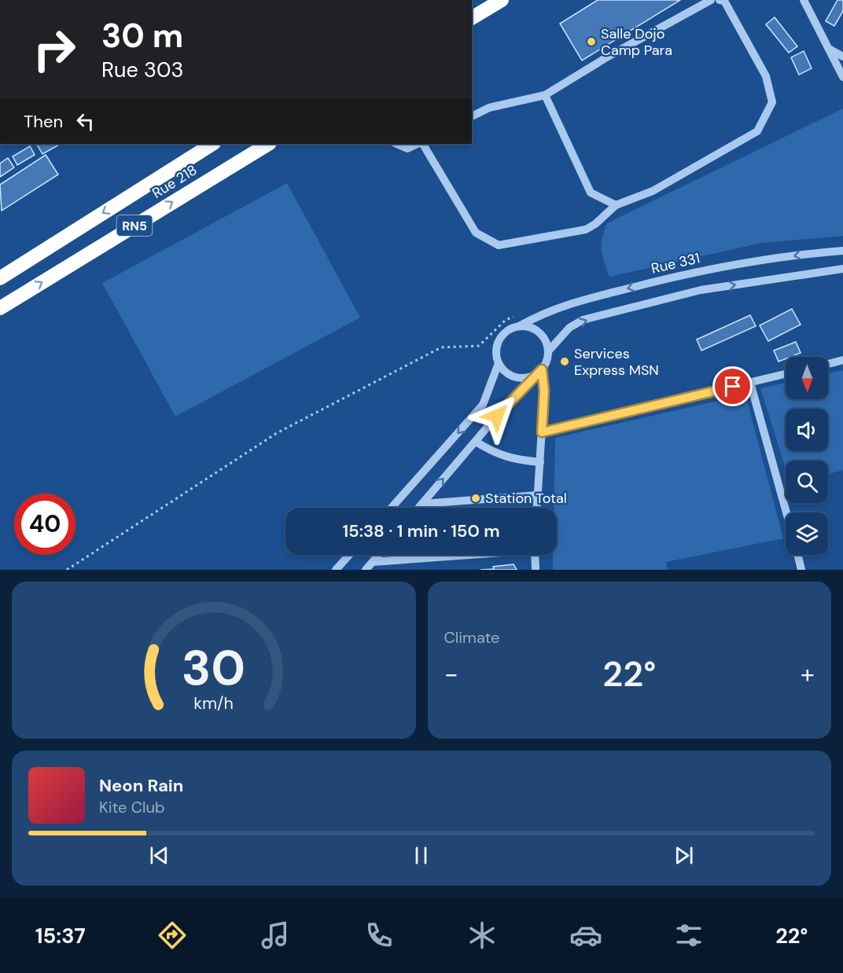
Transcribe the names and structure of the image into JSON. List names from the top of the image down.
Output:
{
  "streets": {
    "highway": ["Rue 218", "RN5"],
    "street": ["Rue 331"]
  },
  "places": ["Salle Dojo Camp Para", "Services Express MSN", "Station Total"],
  "north": "bottom",
  "page": {
    "turn": ["30 m", "Rue 303"],
    "then": "Then",
    "limit": "40",
    "trip": "15:38 · 1 min · 150 m",
    "tile": "Climate",
    "heat": ["−", "22°", "+"],
    "song": ["Neon Rain", "Kite Club"],
    "tabs": ["15:37", "22°"],
    "gauge": ["30", "km/h"]
  }
}
